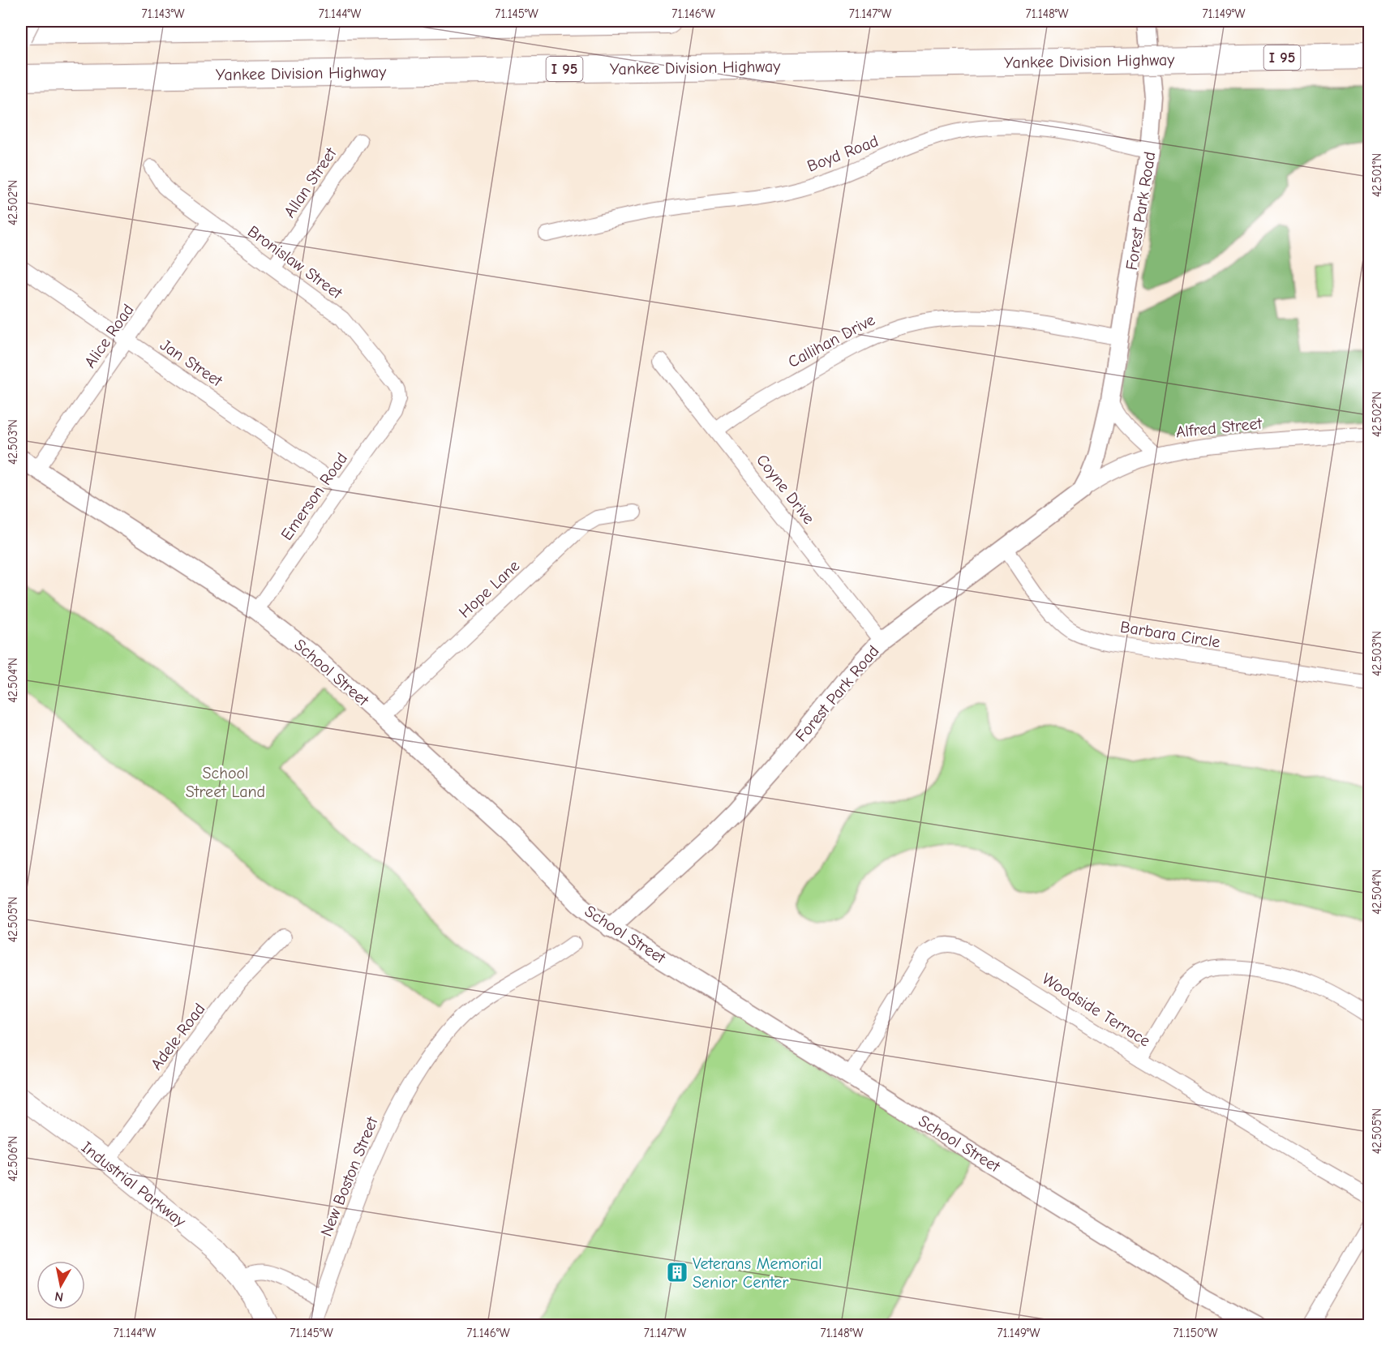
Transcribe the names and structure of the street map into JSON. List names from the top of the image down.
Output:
{
  "streets": {
    "highway": ["I 95", "Yankee Division Highway"],
    "main road": ["Industrial Parkway"],
    "street": [
      "Boyd Road",
      "Allan Street",
      "Forest Park Road",
      "Bronislaw Street",
      "Alice Road",
      "Callihan Drive",
      "Jan Street",
      "Alfred Street",
      "Coyne Drive",
      "Emerson Road",
      "Hope Lane",
      "Barbara Circle",
      "School Street",
      "Woodside Terrace",
      "Adele Road",
      "New Boston Street"
    ]
  },
  "crossings": [
    ["Boyd Road", "Forest Park Road"],
    ["Allan Street", "Bronislaw Street"],
    ["Forest Park Road", "Callihan Drive"],
    ["Forest Park Road", "Alfred Street"],
    ["Forest Park Road", "Coyne Drive"],
    ["Forest Park Road", "Barbara Circle"],
    ["Forest Park Road", "School Street"],
    ["Bronislaw Street", "Alice Road"],
    ["Bronislaw Street", "Emerson Road"],
    ["Alice Road", "Jan Street"],
    ["Alice Road", "School Street"],
    ["Callihan Drive", "Coyne Drive"],
    ["Jan Street", "Emerson Road"],
    ["Emerson Road", "School Street"],
    ["Hope Lane", "School Street"],
    ["School Street", "Woodside Terrace"],
    ["Adele Road", "Industrial Parkway"]
  ],
  "parks": ["School Street Land"],
  "places": {
    "building": ["Veterans Memorial Senior Center"]
  },
  "north": "bottom",
  "coordinates": [
    "71.143°W",
    "71.144°W",
    "71.145°W",
    "71.146°W",
    "71.147°W",
    "71.148°W",
    "71.149°W",
    "42.501°N",
    "42.502°N",
    "42.503°N",
    "42.504°N",
    "42.505°N",
    "42.506°N",
    "71.150°W"
  ]
}
